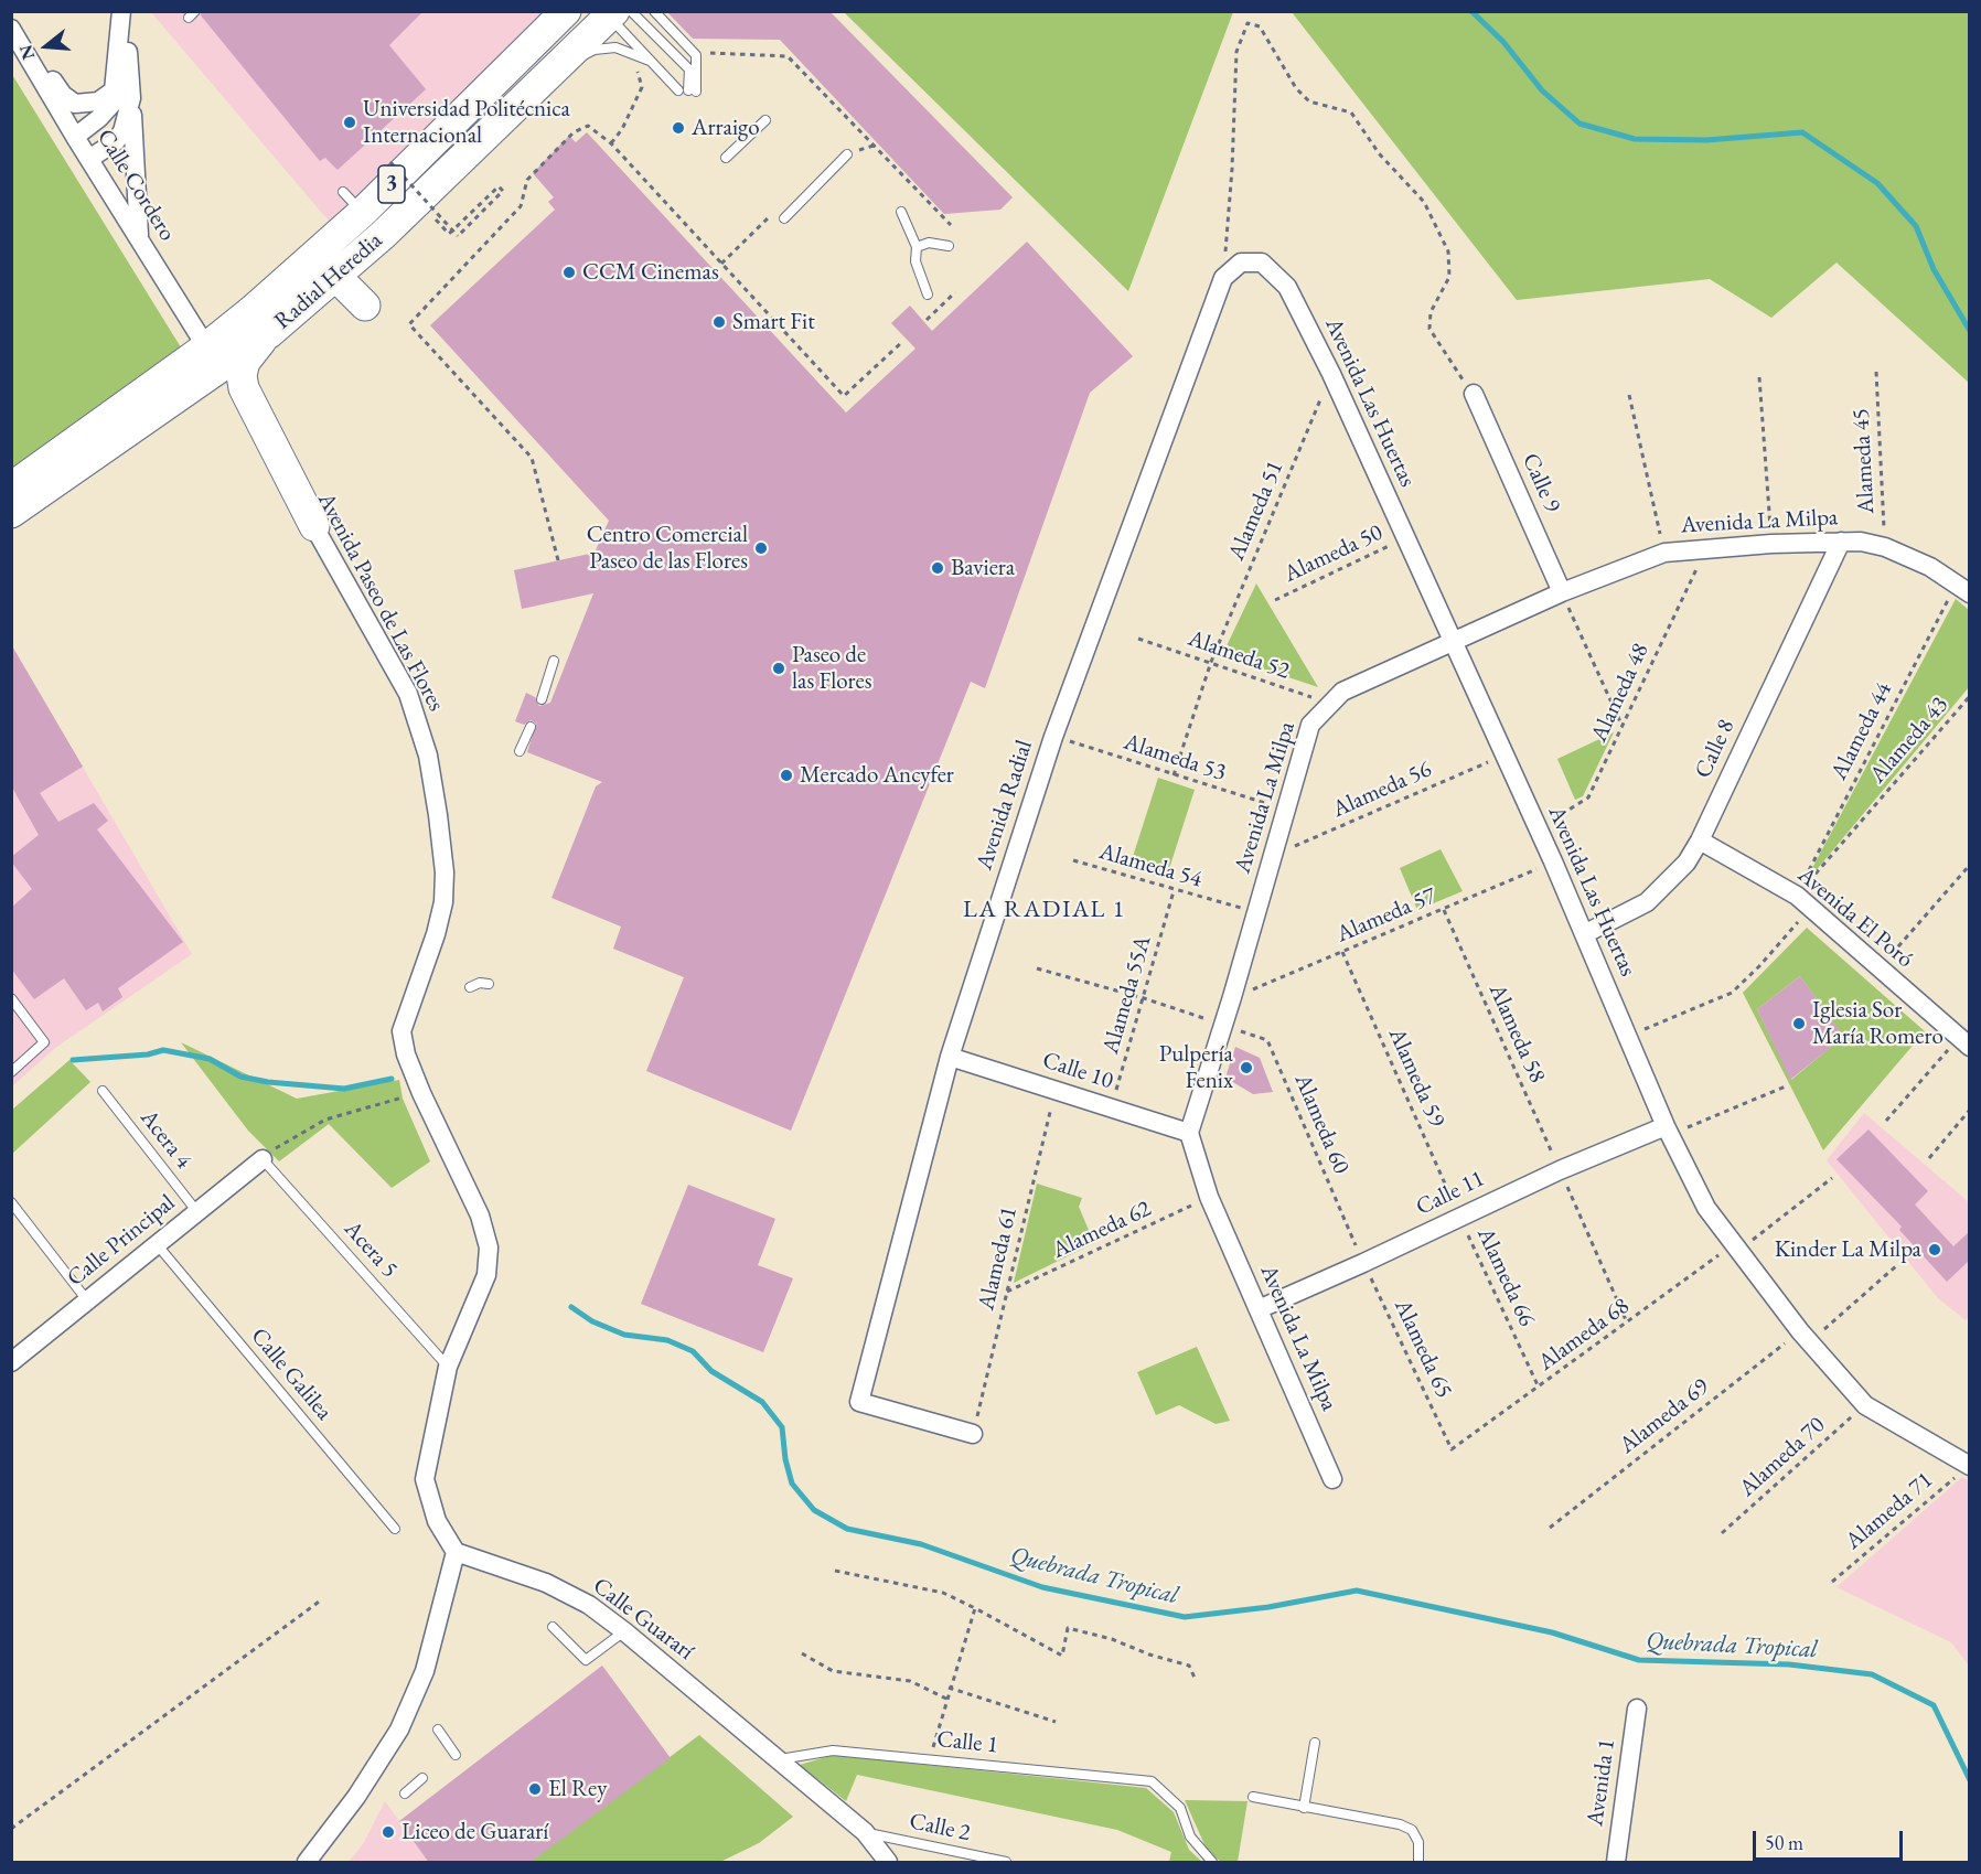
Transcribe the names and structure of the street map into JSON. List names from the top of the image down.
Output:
{
  "streets": {
    "main road": ["3", "Radial Heredia"],
    "street": [
      "Calle Cordero",
      "Avenida Las Huertas",
      "Calle 9",
      "Avenida La Milpa",
      "Avenida Paseo de Las Flores",
      "Calle 8",
      "Avenida Radial",
      "Avenida El Poró",
      "Calle 10",
      "Calle 11",
      "Calle Principal",
      "Calle Guararí",
      "Avenida 1"
    ],
    "lane": [
      "Acera 4",
      "Acera 5",
      "Calle Galilea",
      "Calle 1",
      "Calle 2"
    ],
    "path": [
      "Alameda 45",
      "Alameda 51",
      "Alameda 50",
      "Alameda 52",
      "Alameda 48",
      "Alameda 44",
      "Alameda 43",
      "Alameda 53",
      "Alameda 56",
      "Alameda 54",
      "Alameda 57",
      "Alameda 55A",
      "Alameda 58",
      "Alameda 59",
      "Alameda 60",
      "Alameda 62",
      "Alameda 61",
      "Alameda 66",
      "Alameda 68",
      "Alameda 65",
      "Alameda 69",
      "Alameda 70",
      "Alameda 71"
    ]
  },
  "crossings": [
    ["Calle Cordero", "Radial Heredia"],
    ["Calle Cordero", "Avenida Paseo de Las Flores"],
    ["Radial Heredia", "Avenida Paseo de Las Flores"],
    ["Avenida Las Huertas", "Alameda 51"],
    ["Avenida Las Huertas", "Avenida La Milpa"],
    ["Avenida Las Huertas", "Alameda 50"],
    ["Avenida Las Huertas", "Alameda 48"],
    ["Avenida Las Huertas", "Calle 8"],
    ["Avenida Las Huertas", "Alameda 56"],
    ["Avenida Las Huertas", "Avenida Radial"],
    ["Avenida Las Huertas", "Alameda 57"],
    ["Avenida Las Huertas", "Calle 11"],
    ["Avenida Las Huertas", "Alameda 68"],
    ["Avenida Las Huertas", "Alameda 69"],
    ["Avenida Las Huertas", "Alameda 70"],
    ["Avenida Las Huertas", "Alameda 71"],
    ["Alameda 45", "Avenida La Milpa"],
    ["Calle 9", "Avenida La Milpa"],
    ["Alameda 51", "Alameda 52"],
    ["Alameda 51", "Alameda 53"],
    ["Avenida La Milpa", "Alameda 52"],
    ["Avenida La Milpa", "Alameda 48"],
    ["Avenida La Milpa", "Alameda 44"],
    ["Avenida La Milpa", "Calle 8"],
    ["Avenida La Milpa", "Alameda 53"],
    ["Avenida La Milpa", "Alameda 56"],
    ["Avenida La Milpa", "Alameda 54"],
    ["Avenida La Milpa", "Alameda 57"],
    ["Avenida La Milpa", "Calle 10"],
    ["Avenida La Milpa", "Alameda 60"],
    ["Avenida La Milpa", "Calle 11"],
    ["Avenida La Milpa", "Alameda 62"],
    ["Avenida Paseo de Las Flores", "Acera 5"],
    ["Avenida Paseo de Las Flores", "Calle Guararí"],
    ["Alameda 44", "Alameda 43"],
    ["Alameda 44", "Avenida El Poró"],
    ["Alameda 43", "Avenida El Poró"],
    ["Calle 8", "Avenida El Poró"],
    ["Alameda 53", "Avenida Radial"],
    ["Avenida Radial", "Calle 10"],
    ["Avenida Radial", "Alameda 61"],
    ["Alameda 54", "Alameda 55A"],
    ["Alameda 57", "Alameda 58"],
    ["Alameda 57", "Alameda 59"],
    ["Alameda 55A", "Calle 10"],
    ["Alameda 55A", "Alameda 60"],
    ["Alameda 58", "Calle 11"],
    ["Alameda 58", "Alameda 68"],
    ["Calle 10", "Alameda 61"],
    ["Alameda 59", "Calle 11"],
    ["Alameda 59", "Alameda 66"],
    ["Alameda 60", "Calle 11"],
    ["Alameda 60", "Alameda 65"],
    ["Acera 4", "Calle Principal"],
    ["Calle 11", "Alameda 66"],
    ["Calle 11", "Alameda 65"],
    ["Alameda 62", "Alameda 61"],
    ["Calle Principal", "Acera 5"],
    ["Calle Principal", "Calle Galilea"],
    ["Alameda 66", "Alameda 68"],
    ["Alameda 68", "Alameda 65"],
    ["Calle Guararí", "Calle 1"],
    ["Calle Guararí", "Calle 2"]
  ],
  "districts": ["LA RADIAL 1"],
  "water": ["Quebrada Tropical"],
  "places": [
    "Universidad Politécnica Internacional",
    "Arraigo",
    "CCM Cinemas",
    "Smart Fit",
    "Centro Comercial Paseo de las Flores",
    "Baviera",
    "Paseo de las Flores",
    "Mercado Ancyfer",
    "Iglesia Sor María Romero",
    "Pulpería Fenix",
    "Kinder La Milpa",
    "El Rey",
    "Liceo de Guararí"
  ],
  "scale_bar": "50 m",
  "north": "left"
}
